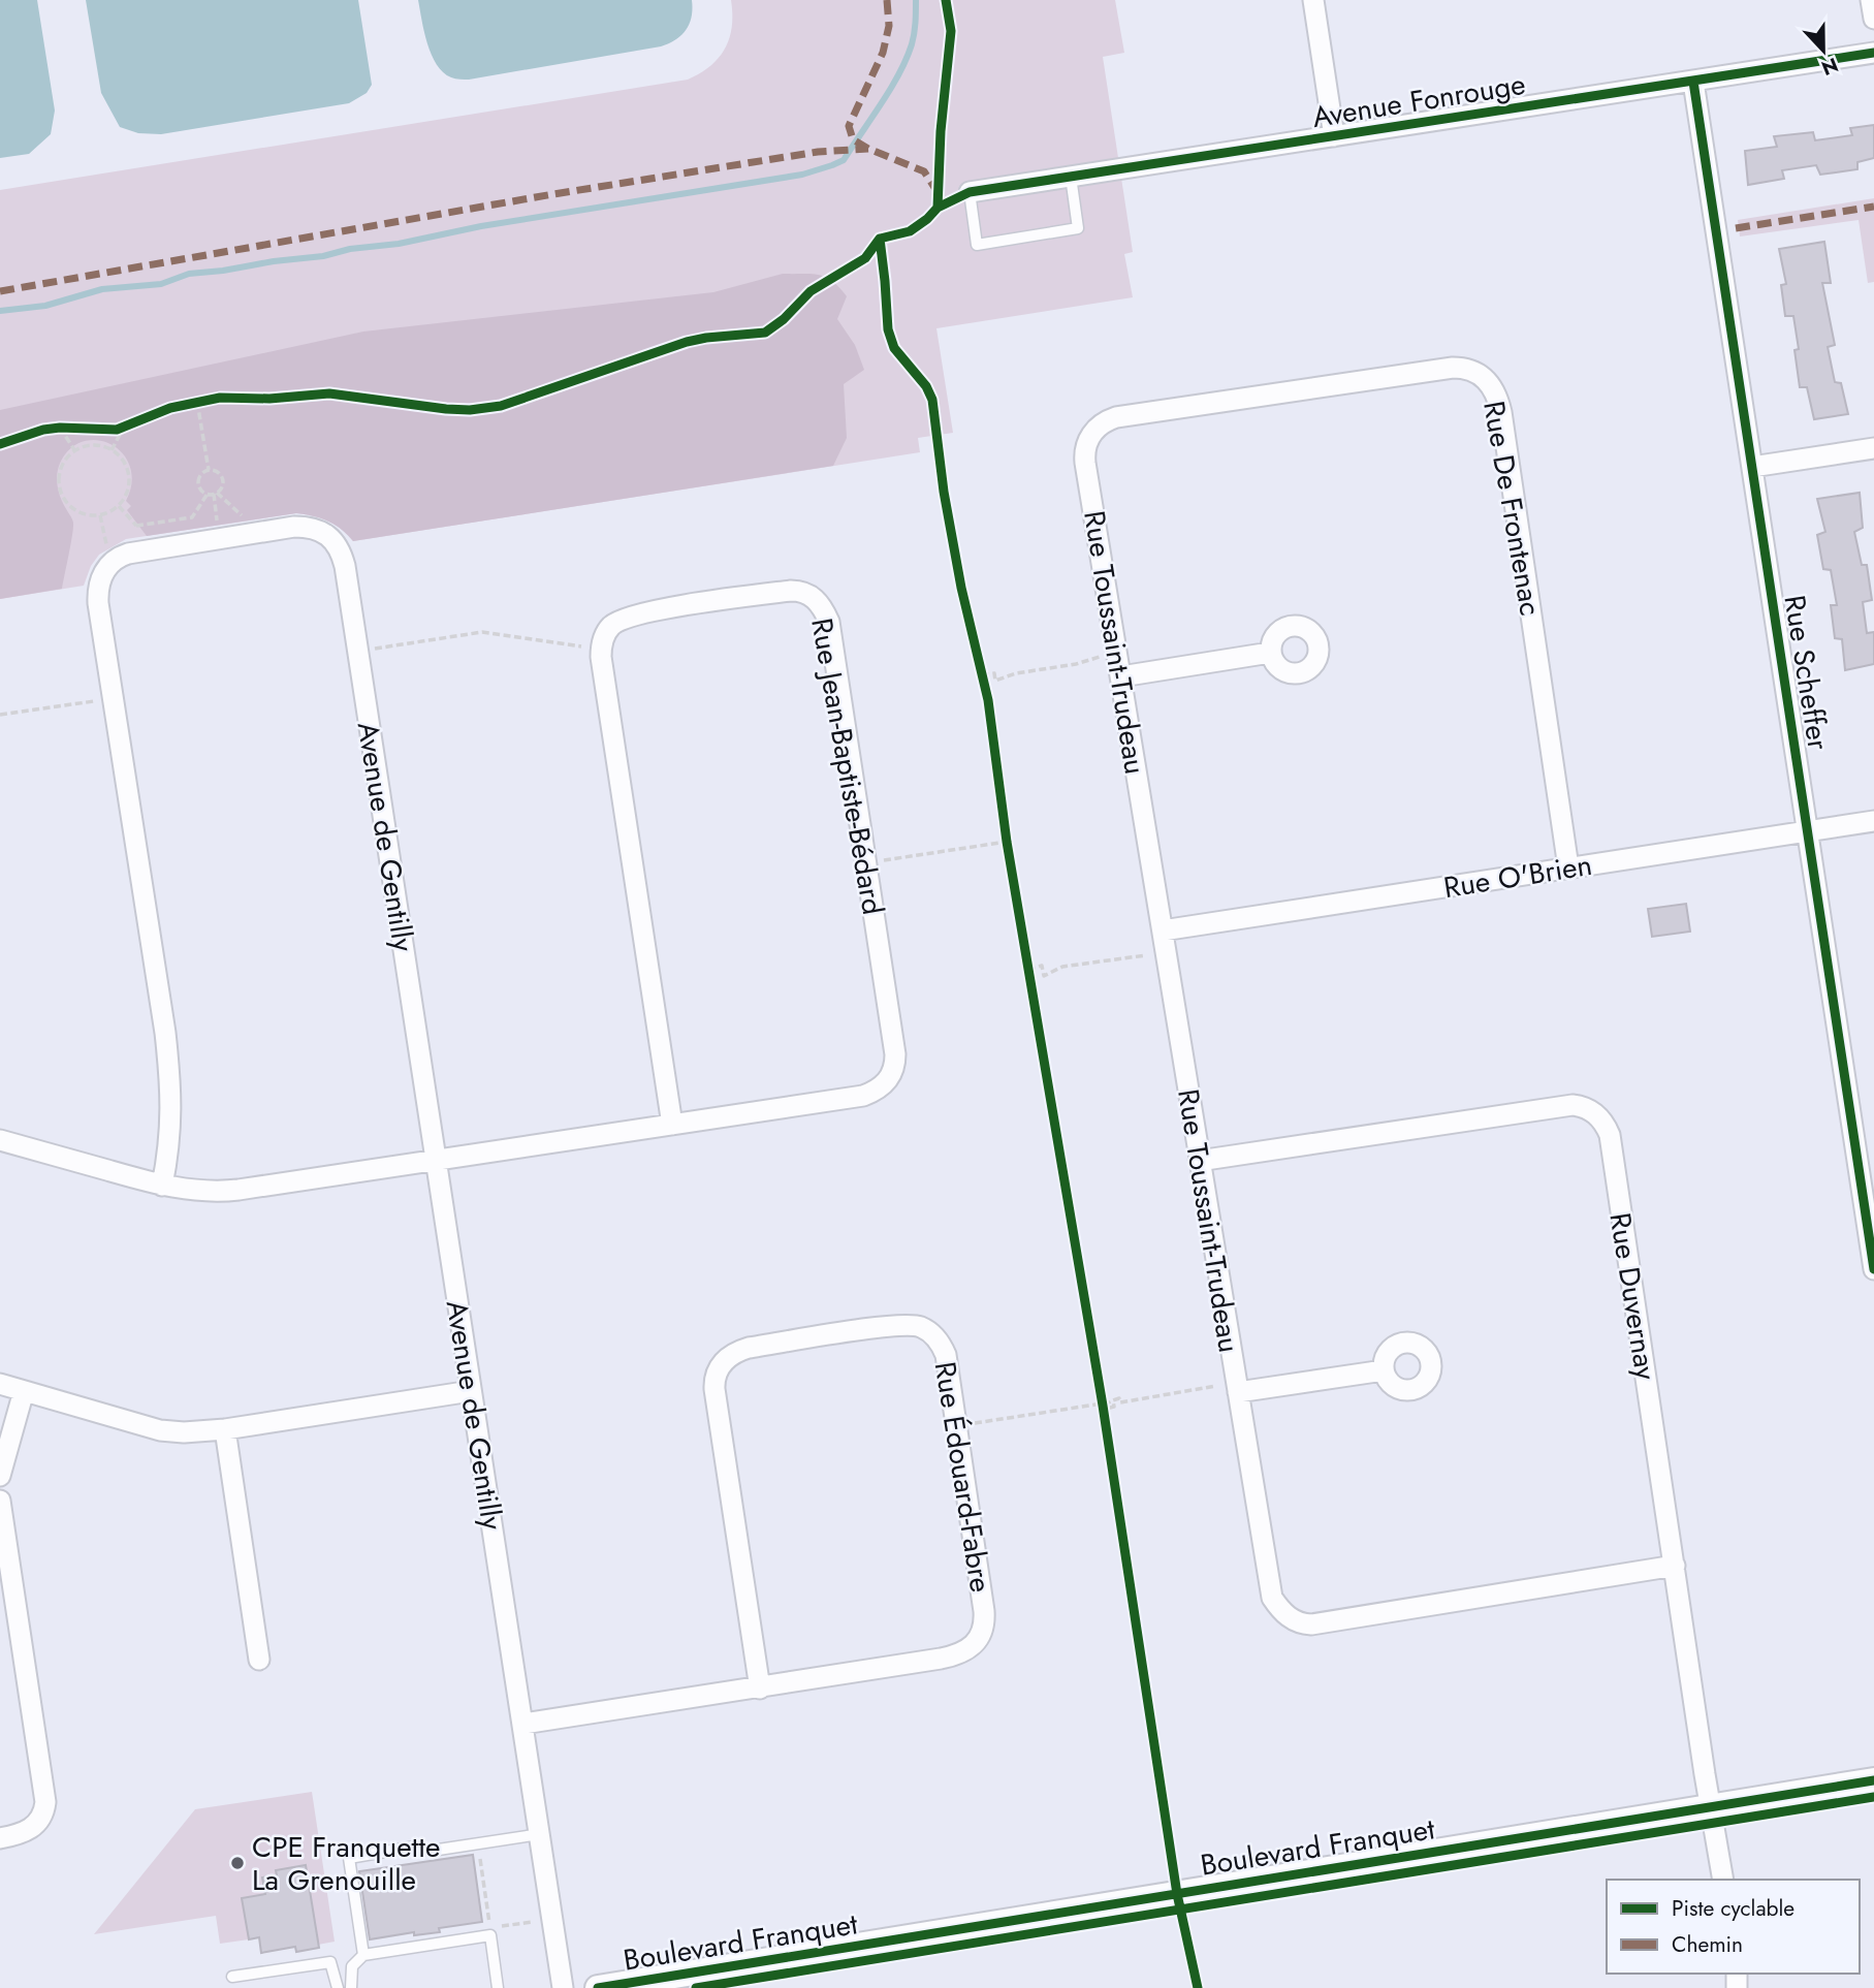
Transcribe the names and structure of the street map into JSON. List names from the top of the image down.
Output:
{
  "streets": {
    "street": [
      "Avenue Fonrouge",
      "Rue De Frontenac",
      "Rue Toussaint-Trudeau",
      "Rue Scheffer",
      "Rue Jean-Baptiste-Bédard",
      "Avenue de Gentilly",
      "Rue O'Brien",
      "Rue Duvernay",
      "Rue Édouard-Fabre",
      "Boulevard Franquet"
    ]
  },
  "crossings": [
    ["Avenue Fonrouge", "Rue Scheffer"],
    ["Rue De Frontenac", "Rue Toussaint-Trudeau"],
    ["Rue De Frontenac", "Rue O'Brien"],
    ["Rue Toussaint-Trudeau", "Rue O'Brien"],
    ["Rue Toussaint-Trudeau", "Rue Duvernay"],
    ["Rue Scheffer", "Rue O'Brien"],
    ["Rue Jean-Baptiste-Bédard", "Avenue de Gentilly"],
    ["Avenue de Gentilly", "Rue Édouard-Fabre"],
    ["Rue Duvernay", "Boulevard Franquet"]
  ],
  "places": ["CPE Franquette La Grenouille"],
  "legend": ["Piste cyclable", "Chemin"],
  "north": "bottom"
}
